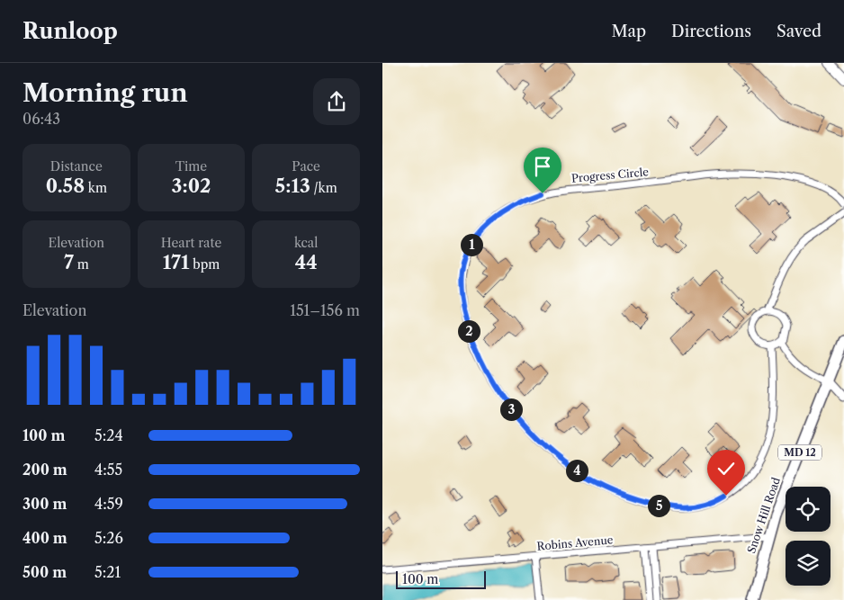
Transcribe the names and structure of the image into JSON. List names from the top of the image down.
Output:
{
  "streets": {
    "main road": ["MD 12", "Snow Hill Road"],
    "street": ["Progress Circle", "Robins Avenue"]
  },
  "crossings": [
    ["Snow Hill Road", "Robins Avenue"]
  ],
  "scale_bar": "100 m",
  "page": {
    "header": "Runloop",
    "nav": ["Map", "Directions", "Saved"],
    "heading": ["Morning run", "06:43"],
    "stats": [
      ["Distance", "0.58 km"],
      ["Time", "3:02"],
      ["Pace", "5:13 /km"],
      ["Elevation", "7 m"],
      ["Heart rate", "171 bpm"],
      ["kcal", "44"]
    ],
    "pins": [
      "1",
      "2",
      "3",
      "4",
      "5"
    ],
    "chart": ["Elevation", "151–156 m"],
    "list": [
      {
        "name": "100 m",
        "note": "5:24"
      },
      {
        "name": "200 m",
        "note": "4:55"
      },
      {
        "name": "300 m",
        "note": "4:59"
      },
      {
        "name": "400 m",
        "note": "5:26"
      },
      {
        "name": "500 m",
        "note": "5:21"
      }
    ],
    "scale": "100 m"
  }
}
